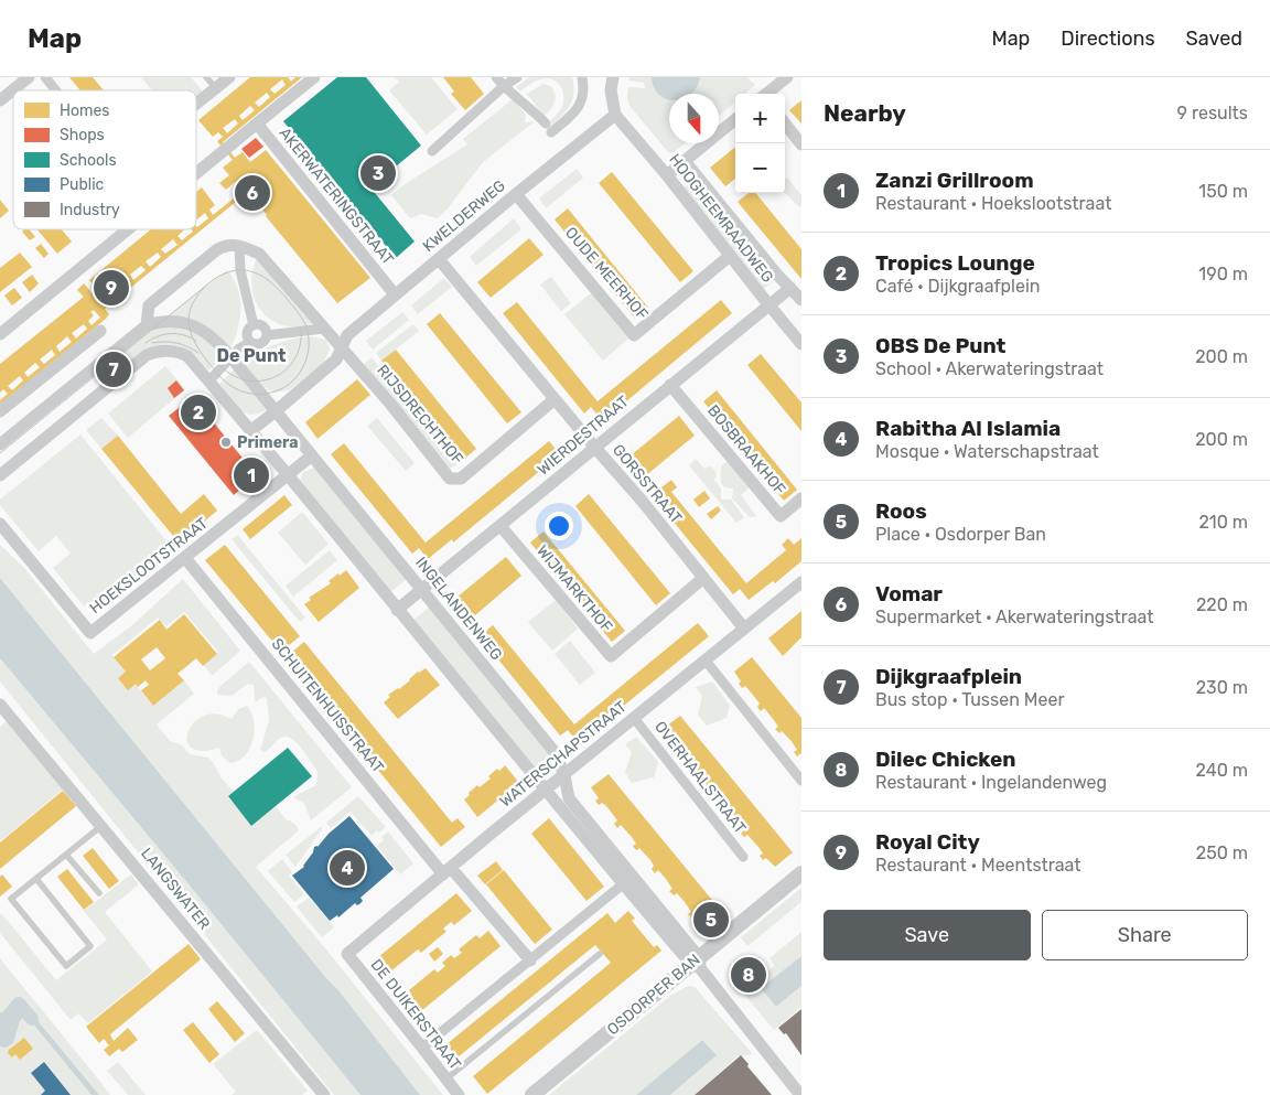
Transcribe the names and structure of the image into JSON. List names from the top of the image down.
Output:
{
  "streets": {
    "street": [
      "AKERWATERINGSTRAAT",
      "KWELDERWEG",
      "HOOGHEEMRAADWEG",
      "OUDE MEERHOF",
      "RIJSDRECHTHOF",
      "WIERDESTRAAT",
      "BOSBRAAKHOF",
      "GORSSTRAAT",
      "HOEKSLOOTSTRAAT",
      "WIJMARKTHOF",
      "INGELANDENWEG",
      "SCHUITENHUISSTRAAT",
      "WATERSCHAPSTRAAT",
      "OVERHAALSTRAAT",
      "LANGSWATER",
      "OSDORPER BAN",
      "DE DUIKERSTRAAT"
    ]
  },
  "crossings": [
    ["AKERWATERINGSTRAAT", "KWELDERWEG"],
    ["KWELDERWEG", "HOOGHEEMRAADWEG"],
    ["KWELDERWEG", "OUDE MEERHOF"],
    ["KWELDERWEG", "RIJSDRECHTHOF"],
    ["KWELDERWEG", "GORSSTRAAT"],
    ["KWELDERWEG", "INGELANDENWEG"],
    ["HOOGHEEMRAADWEG", "OUDE MEERHOF"],
    ["HOOGHEEMRAADWEG", "WIERDESTRAAT"],
    ["RIJSDRECHTHOF", "GORSSTRAAT"],
    ["WIERDESTRAAT", "BOSBRAAKHOF"],
    ["WIERDESTRAAT", "GORSSTRAAT"],
    ["WIERDESTRAAT", "WIJMARKTHOF"],
    ["WIERDESTRAAT", "INGELANDENWEG"],
    ["GORSSTRAAT", "WIJMARKTHOF"],
    ["GORSSTRAAT", "WATERSCHAPSTRAAT"],
    ["HOEKSLOOTSTRAAT", "INGELANDENWEG"],
    ["HOEKSLOOTSTRAAT", "SCHUITENHUISSTRAAT"],
    ["INGELANDENWEG", "WATERSCHAPSTRAAT"],
    ["INGELANDENWEG", "OSDORPER BAN"],
    ["SCHUITENHUISSTRAAT", "WATERSCHAPSTRAAT"],
    ["WATERSCHAPSTRAAT", "OVERHAALSTRAAT"],
    ["WATERSCHAPSTRAAT", "DE DUIKERSTRAAT"]
  ],
  "districts": ["De Punt"],
  "places": ["Primera"],
  "legend": [
    "Homes",
    "Shops",
    "Schools",
    "Public",
    "Industry"
  ],
  "north": "bottom",
  "page": {
    "header": "Map",
    "nav": ["Map", "Directions", "Saved"],
    "heading": ["Nearby", "9 results"],
    "map_buttons": ["+", "−"],
    "list": [
      {
        "mark": "1",
        "name": "Zanzi Grillroom",
        "note": "Restaurant · Hoekslootstraat",
        "value": "150 m"
      },
      {
        "mark": "2",
        "name": "Tropics Lounge",
        "note": "Café · Dijkgraafplein",
        "value": "190 m"
      },
      {
        "mark": "3",
        "name": "OBS De Punt",
        "note": "School · Akerwateringstraat",
        "value": "200 m"
      },
      {
        "mark": "4",
        "name": "Rabitha Al Islamia",
        "note": "Mosque · Waterschapstraat",
        "value": "200 m"
      },
      {
        "mark": "5",
        "name": "Roos",
        "note": "Place · Osdorper Ban",
        "value": "210 m"
      },
      {
        "mark": "6",
        "name": "Vomar",
        "note": "Supermarket · Akerwateringstraat",
        "value": "220 m"
      },
      {
        "mark": "7",
        "name": "Dijkgraafplein",
        "note": "Bus stop · Tussen Meer",
        "value": "230 m"
      },
      {
        "mark": "8",
        "name": "Dilec Chicken",
        "note": "Restaurant · Ingelandenweg",
        "value": "240 m"
      },
      {
        "mark": "9",
        "name": "Royal City",
        "note": "Restaurant · Meentstraat",
        "value": "250 m"
      }
    ],
    "pins": [
      "3",
      "6",
      "9",
      "7",
      "2",
      "1",
      "4",
      "5",
      "8"
    ],
    "buttons": ["Save", "Share"]
  }
}
